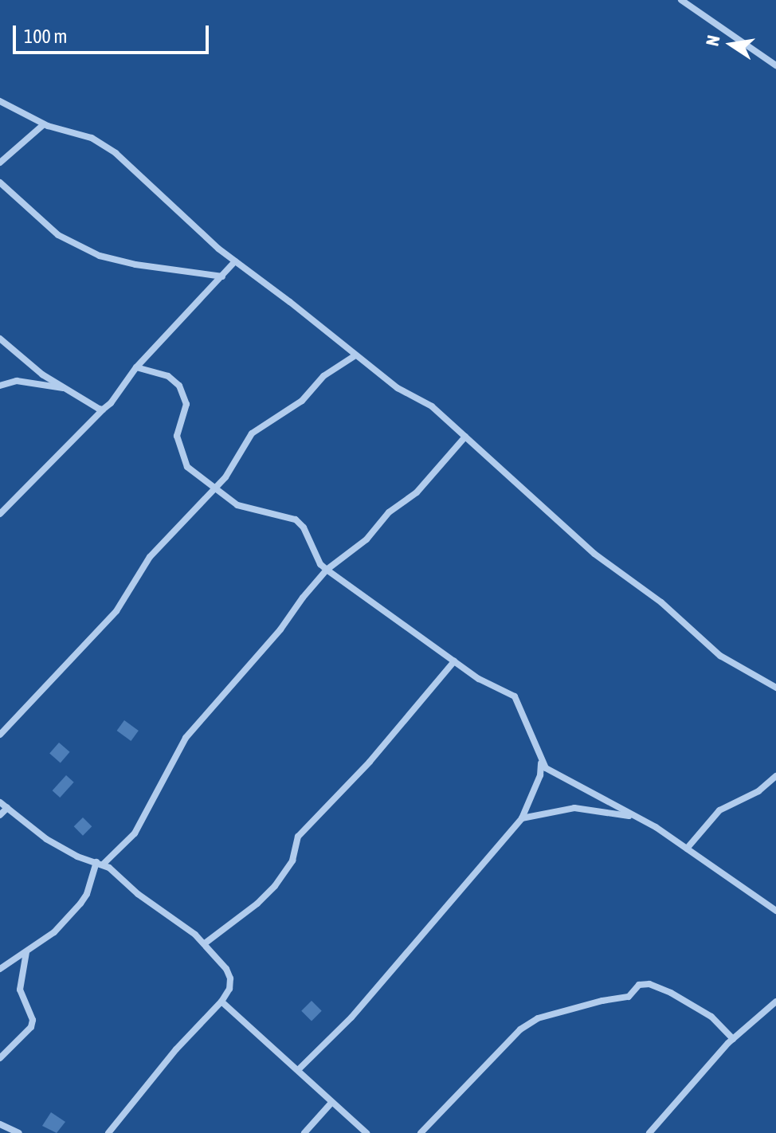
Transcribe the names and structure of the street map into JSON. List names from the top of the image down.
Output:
{
  "scale_bar": "100 m",
  "north": "left"
}
